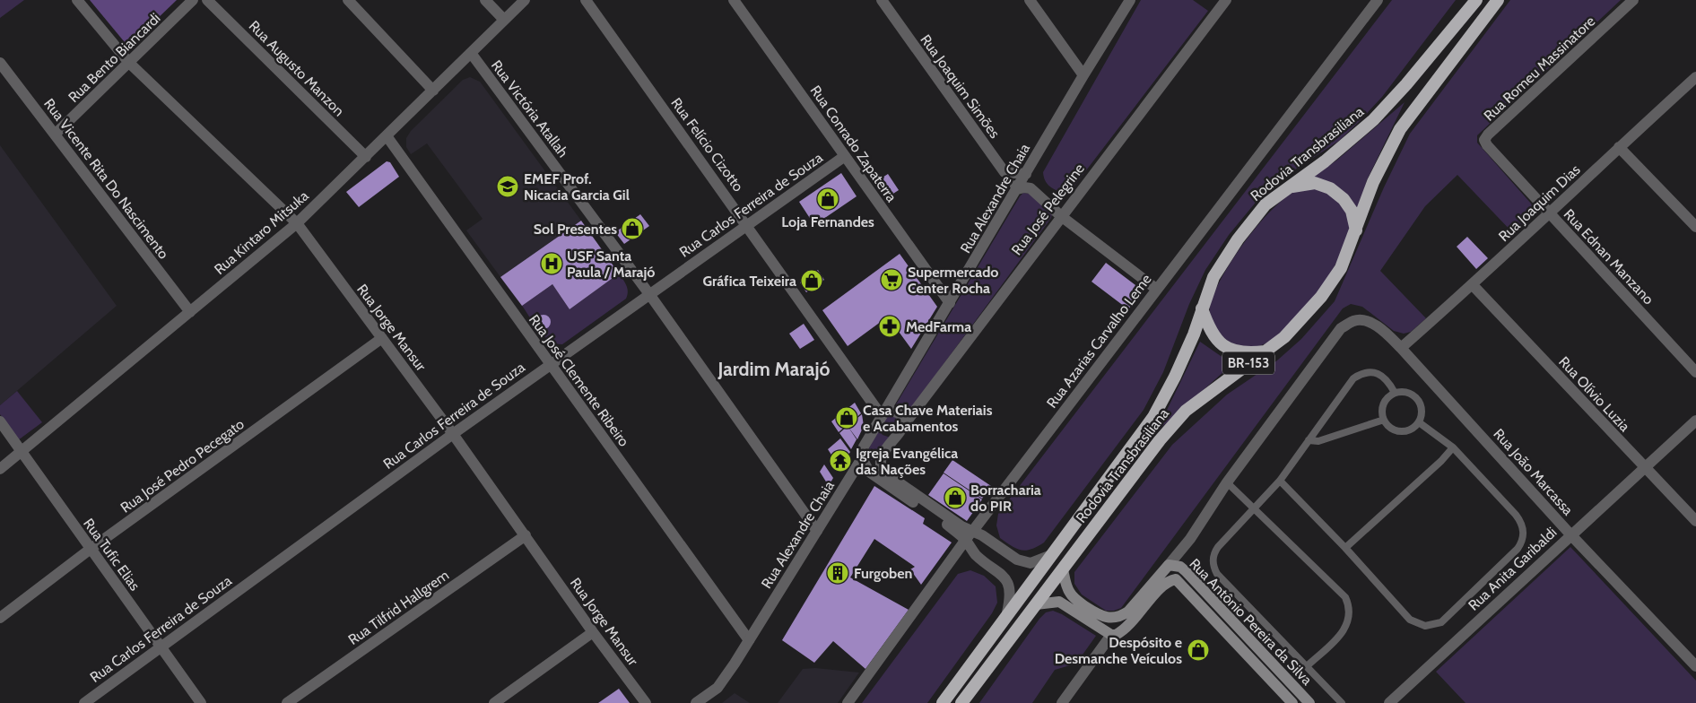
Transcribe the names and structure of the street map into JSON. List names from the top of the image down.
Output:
{
  "streets": {
    "highway": ["Rodovia Transbrasiliana", "BR-153"],
    "main road": ["Rua Antônio Pereira da Silva"],
    "street": [
      "Rua Bento Biancardi",
      "Rua Augusto Manzon",
      "Rua Romeu Massinatore",
      "Rua Joaquim Simões",
      "Rua Victória Atallah",
      "Rua Conrado Zapaterra",
      "Rua Felício Cizotto",
      "Rua Vicente Rita Do Nascimento",
      "Rua Alexandre Chaia",
      "Rua Joaquim Dias",
      "Rua Carlos Ferreira de Souza",
      "Rua José Pelegrine",
      "Rua Kintaro Mitsuka",
      "Rua Ednan Manzano",
      "Rua Jorge Mansur",
      "Rua Azarias Carvalho Leme",
      "Rua José Clemente Ribeiro",
      "Rua Olívio Luzia",
      "Rua José Pedro Pecegato",
      "Rua João Marcassa",
      "Rua Tufic Elias",
      "Rua Anita Garibaldi",
      "Rua Tilfrid Hallgrem"
    ]
  },
  "crossings": [
    ["Rua Bento Biancardi", "Rua Vicente Rita Do Nascimento"],
    ["Rua Bento Biancardi", "Rua Jorge Mansur"],
    ["Rua Augusto Manzon", "Rua Kintaro Mitsuka"],
    ["Rua Romeu Massinatore", "Rua Ednan Manzano"],
    ["Rua Joaquim Simões", "Rua Alexandre Chaia"],
    ["Rua Victória Atallah", "Rua Alexandre Chaia"],
    ["Rua Victória Atallah", "Rua Carlos Ferreira de Souza"],
    ["Rua Victória Atallah", "Rua Kintaro Mitsuka"],
    ["Rua Conrado Zapaterra", "Rua Alexandre Chaia"],
    ["Rua Conrado Zapaterra", "Rua Carlos Ferreira de Souza"],
    ["Rua Felício Cizotto", "Rua Alexandre Chaia"],
    ["Rua Felício Cizotto", "Rua Carlos Ferreira de Souza"],
    ["Rua Vicente Rita Do Nascimento", "Rua Kintaro Mitsuka"],
    ["Rua Alexandre Chaia", "Rua José Clemente Ribeiro"],
    ["Rua Joaquim Dias", "Rua Ednan Manzano"],
    ["Rua Joaquim Dias", "Rua Olívio Luzia"],
    ["Rua Joaquim Dias", "Rua João Marcassa"],
    ["Rua Carlos Ferreira de Souza", "Rua Jorge Mansur"],
    ["Rua Carlos Ferreira de Souza", "Rua José Clemente Ribeiro"],
    ["Rua Carlos Ferreira de Souza", "Rua Tufic Elias"],
    ["Rua José Pelegrine", "Rua Azarias Carvalho Leme"],
    ["Rua Kintaro Mitsuka", "Rua Jorge Mansur"],
    ["Rua Kintaro Mitsuka", "Rua José Clemente Ribeiro"],
    ["Rua Kintaro Mitsuka", "Rua Tufic Elias"],
    ["Rua Jorge Mansur", "Rua José Pedro Pecegato"],
    ["Rua Jorge Mansur", "Rua Tilfrid Hallgrem"],
    ["Rua Olívio Luzia", "Rua Anita Garibaldi"],
    ["Rua José Pedro Pecegato", "Rua Tufic Elias"],
    ["Rua João Marcassa", "Rua Anita Garibaldi"]
  ],
  "districts": ["Jardim Marajó"],
  "places": {
    "school or university": ["EMEF Prof. Nicacia Garcia Gil"],
    "shop": [
      "Loja Fernandes",
      "Sol Presentes",
      "Gráfica Teixeira",
      "Casa Chave Materiais e Acabamentos",
      "Borracharia do PIR",
      "Despósito e Desmanche Veículos"
    ],
    "hospital": ["USF Santa Paula / Marajó"],
    "supermarket": ["Supermercado Center Rocha"],
    "pharmacy": ["MedFarma"],
    "temple": ["Igreja Evangélica das Nações"],
    "building": ["Furgoben"]
  }
}
